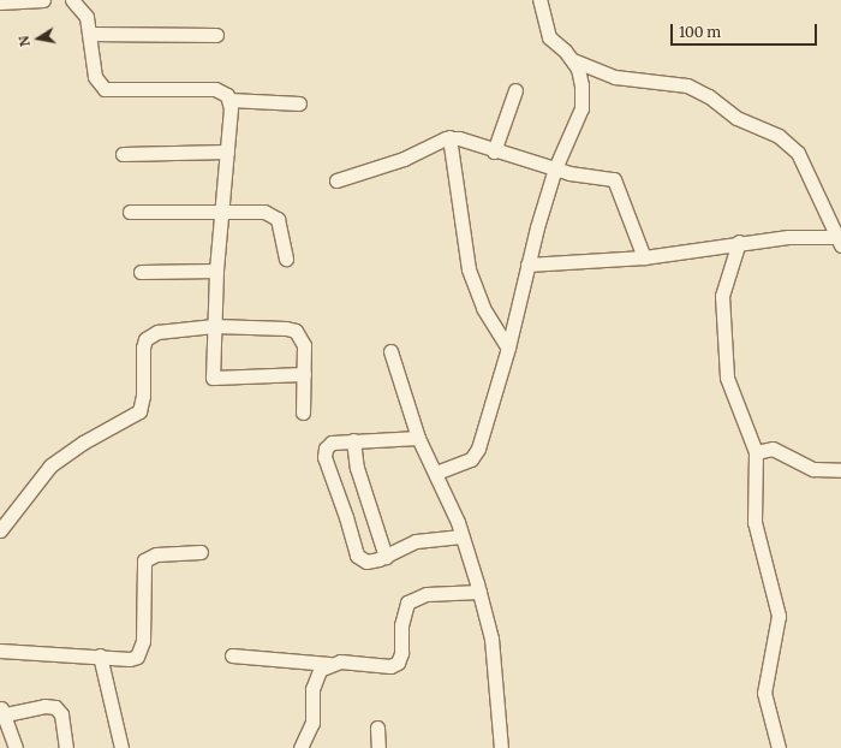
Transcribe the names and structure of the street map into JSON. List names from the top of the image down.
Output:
{
  "scale_bar": "100 m",
  "north": "left"
}
